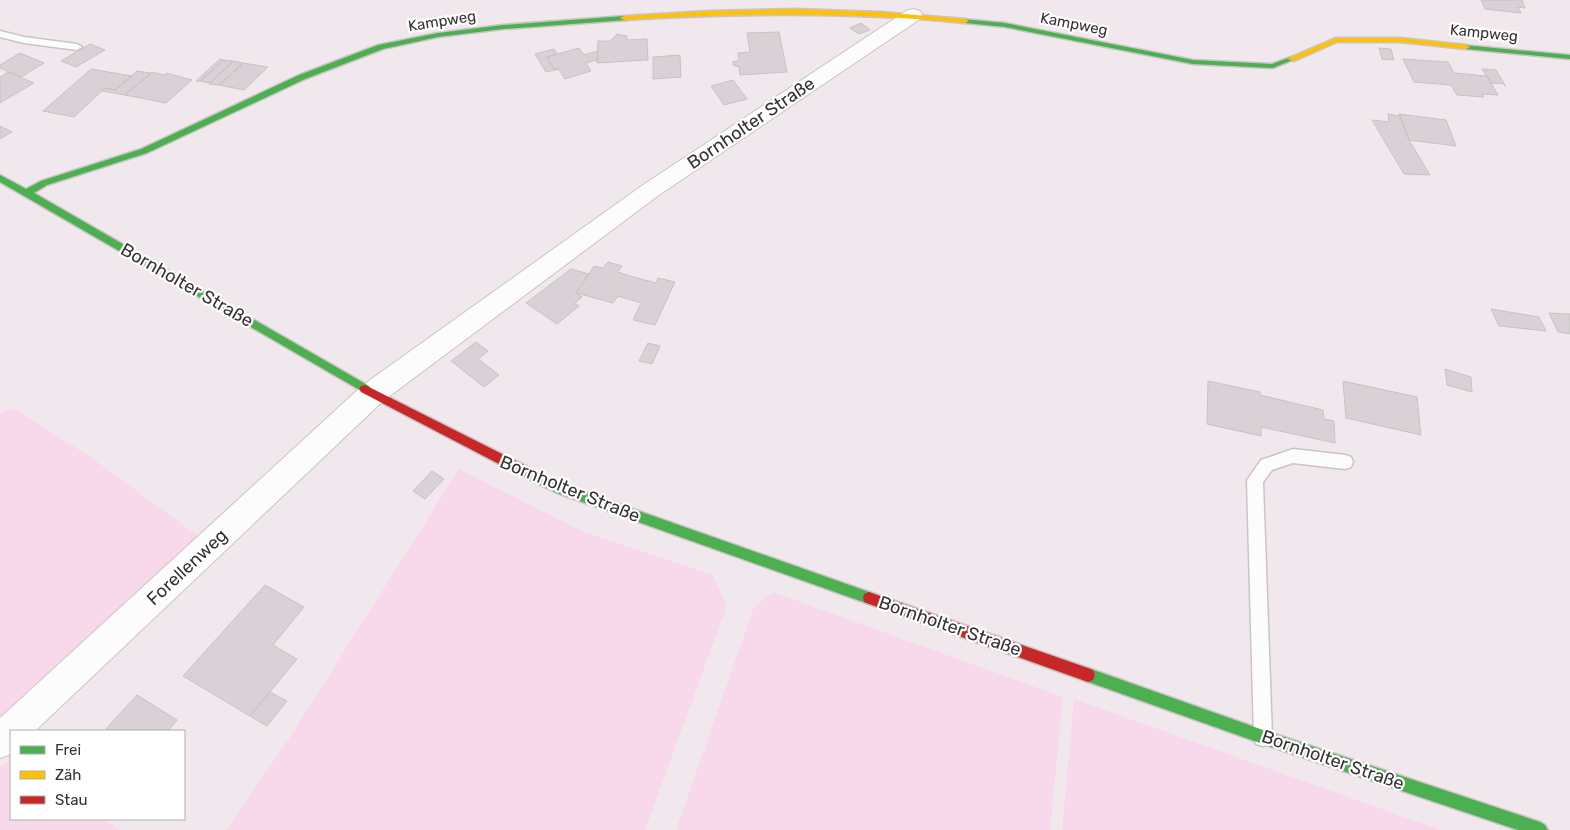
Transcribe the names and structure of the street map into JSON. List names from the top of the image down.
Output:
{
  "streets": {
    "street": ["Kampweg", "Bornholter Straße", "Forellenweg"]
  },
  "crossings": [
    ["Kampweg", "Bornholter Straße"],
    ["Bornholter Straße", "Forellenweg"]
  ],
  "legend": ["Frei", "Zäh", "Stau"]
}
